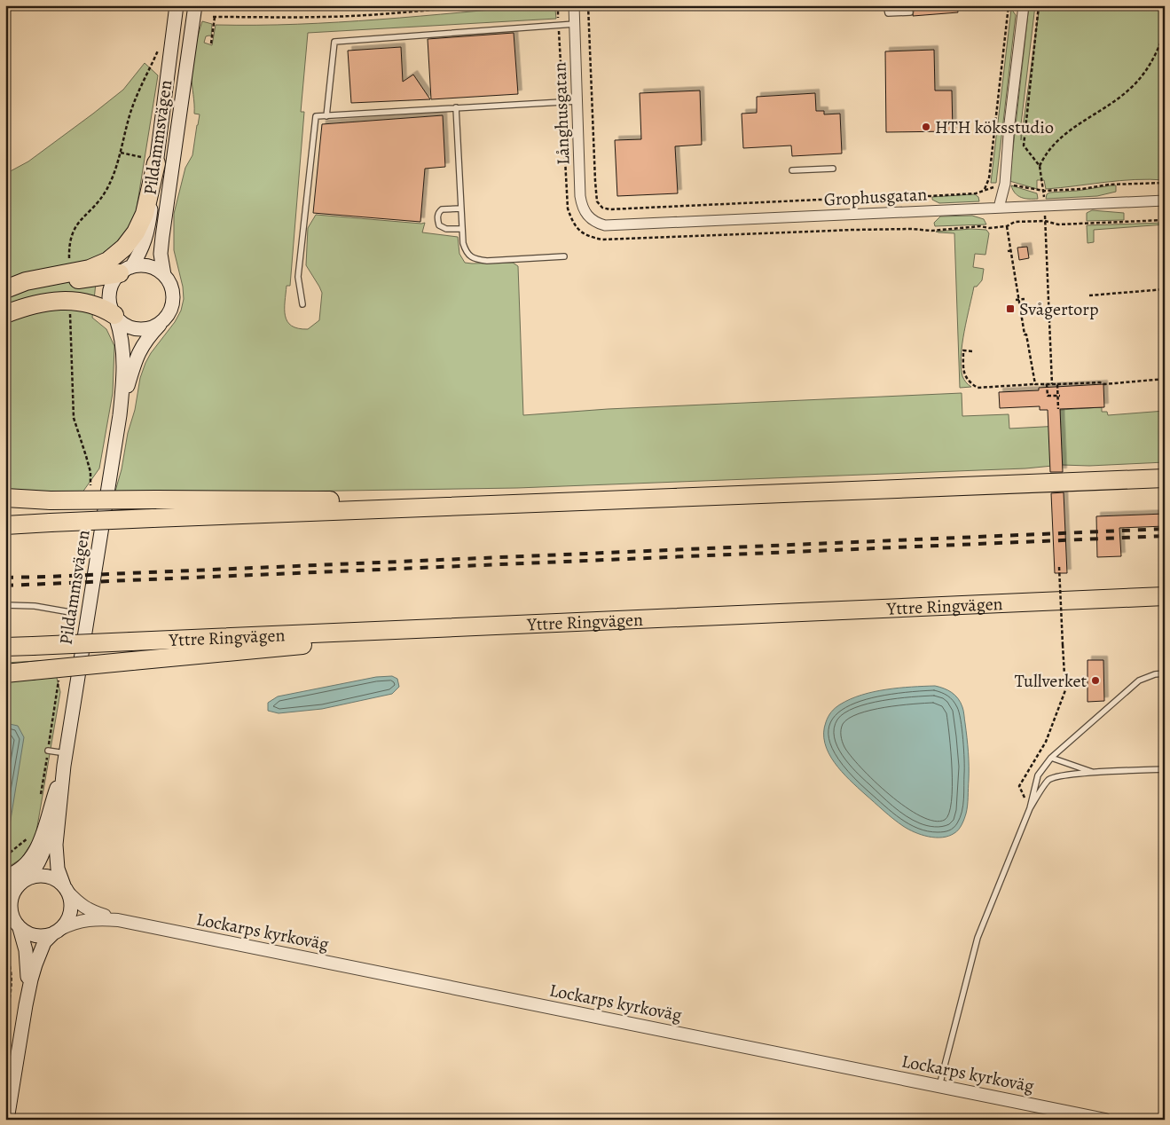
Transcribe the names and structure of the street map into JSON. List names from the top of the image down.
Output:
{
  "streets": {
    "highway": ["Yttre Ringvägen"],
    "main road": ["Pildammsvägen"],
    "street": ["Långhusgatan", "Grophusgatan", "Lockarps kyrkoväg"]
  },
  "crossings": [
    ["Långhusgatan", "Grophusgatan"],
    ["Pildammsvägen", "Lockarps kyrkoväg"]
  ],
  "places": {
    "other": ["HTH köksstudio", "Tullverket"],
    "transit": ["Svågertorp"]
  }
}
